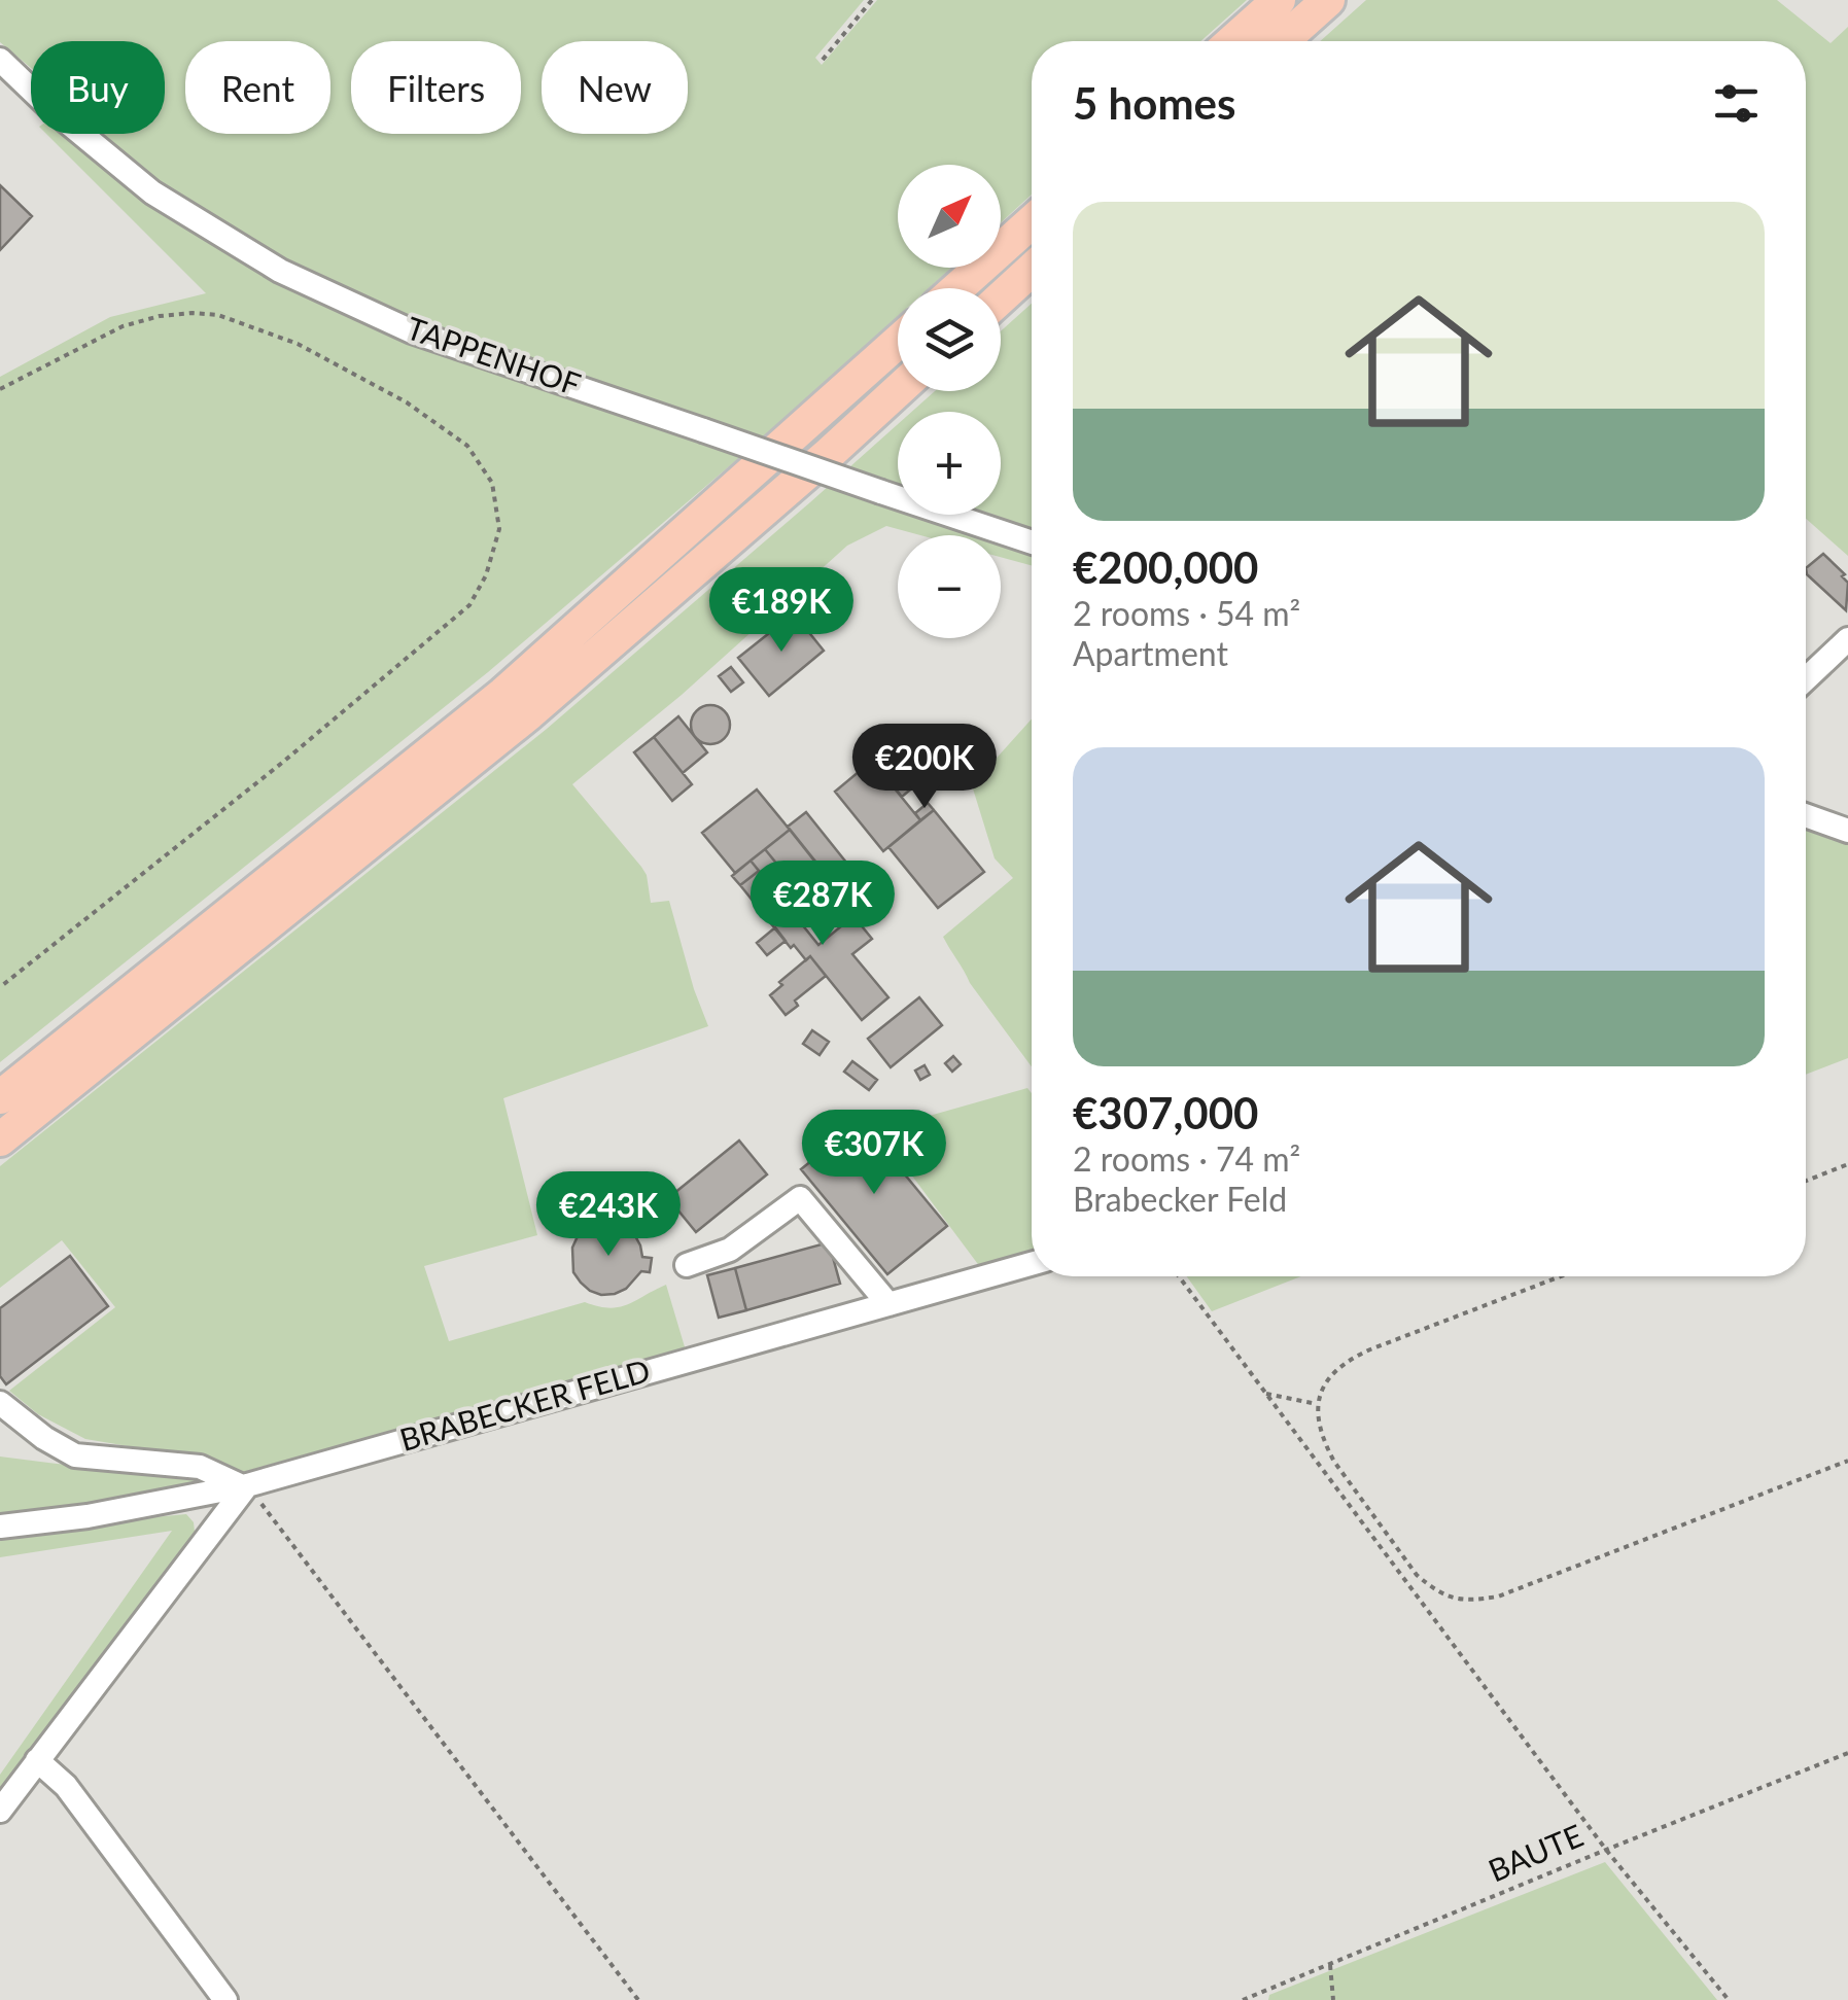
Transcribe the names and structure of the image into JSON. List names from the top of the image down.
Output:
{
  "streets": {
    "street": ["TAPPENHOF", "BRABECKER FELD"],
    "path": ["BAUTE"]
  },
  "north": "top right",
  "page": {
    "chip": [
      "Buy",
      "Rent",
      "Filters",
      "New"
    ],
    "heading": "5 homes",
    "map_buttons": ["+", "−"],
    "list": [
      {
        "name": "€200,000",
        "note": "2 rooms · 54 m² · Apartment"
      },
      {
        "name": "€307,000",
        "note": "2 rooms · 74 m² · Brabecker Feld"
      }
    ],
    "price": [
      "€189K",
      "€200K",
      "€287K",
      "€307K",
      "€243K"
    ]
  }
}
